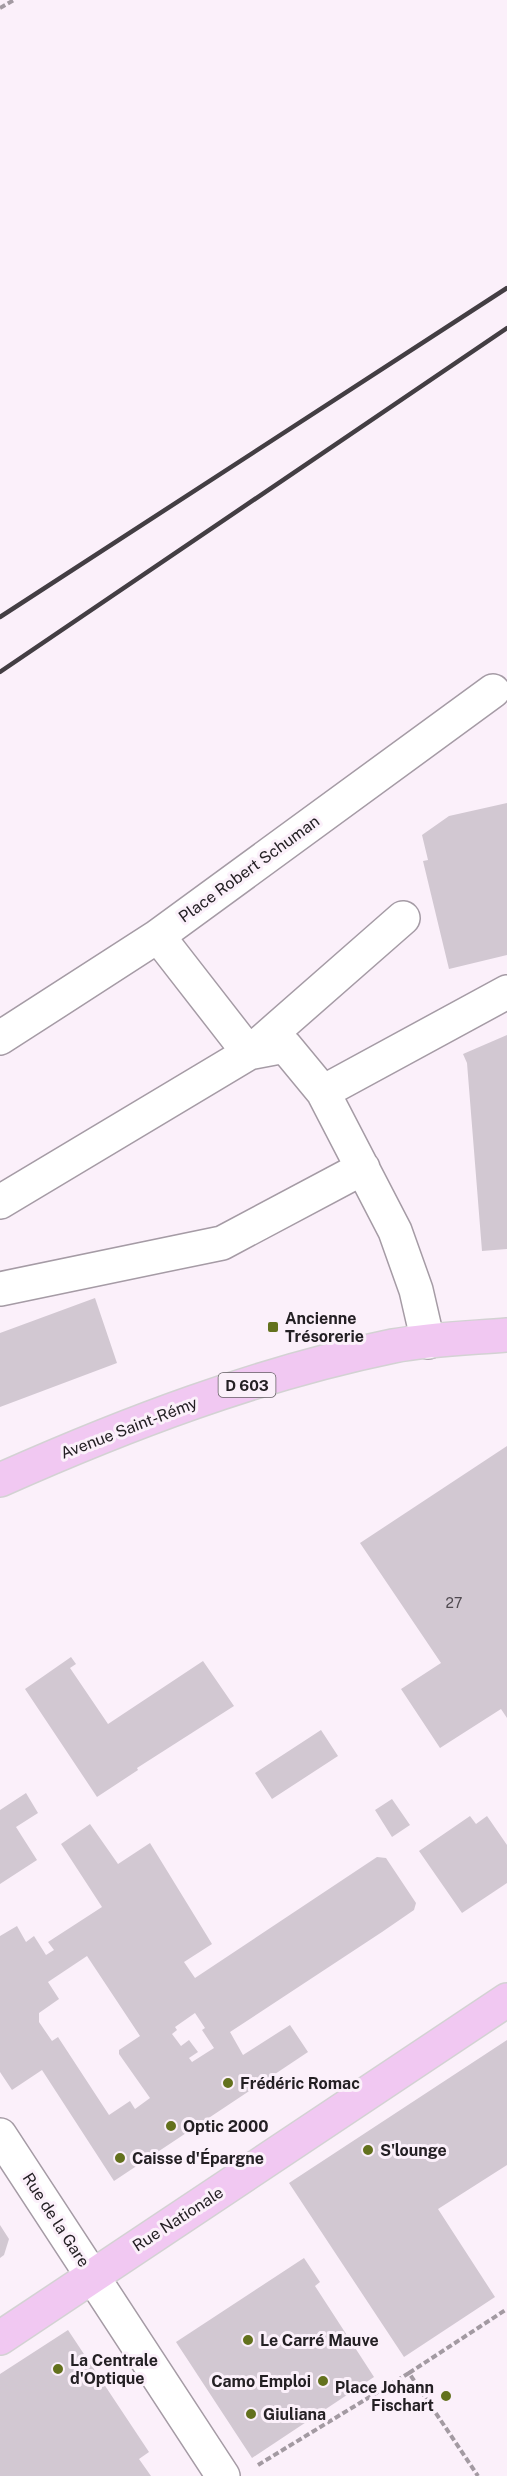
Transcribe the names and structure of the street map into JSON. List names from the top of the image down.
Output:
{
  "streets": {
    "main road": ["D 603", "Avenue Saint-Rémy", "Rue Nationale"],
    "street": ["Place Robert Schuman", "Rue de la Gare"]
  },
  "crossings": [
    ["Rue Nationale", "Rue de la Gare"]
  ],
  "places": {
    "transit": ["Ancienne Trésorerie"],
    "other": [
      "Frédéric Romac",
      "Optic 2000",
      "S'lounge",
      "Caisse d'Épargne",
      "Le Carré Mauve",
      "La Centrale d'Optique",
      "Camo Emploi",
      "Place Johann Fischart",
      "Giuliana"
    ]
  },
  "house_numbers": ["27"]
}
